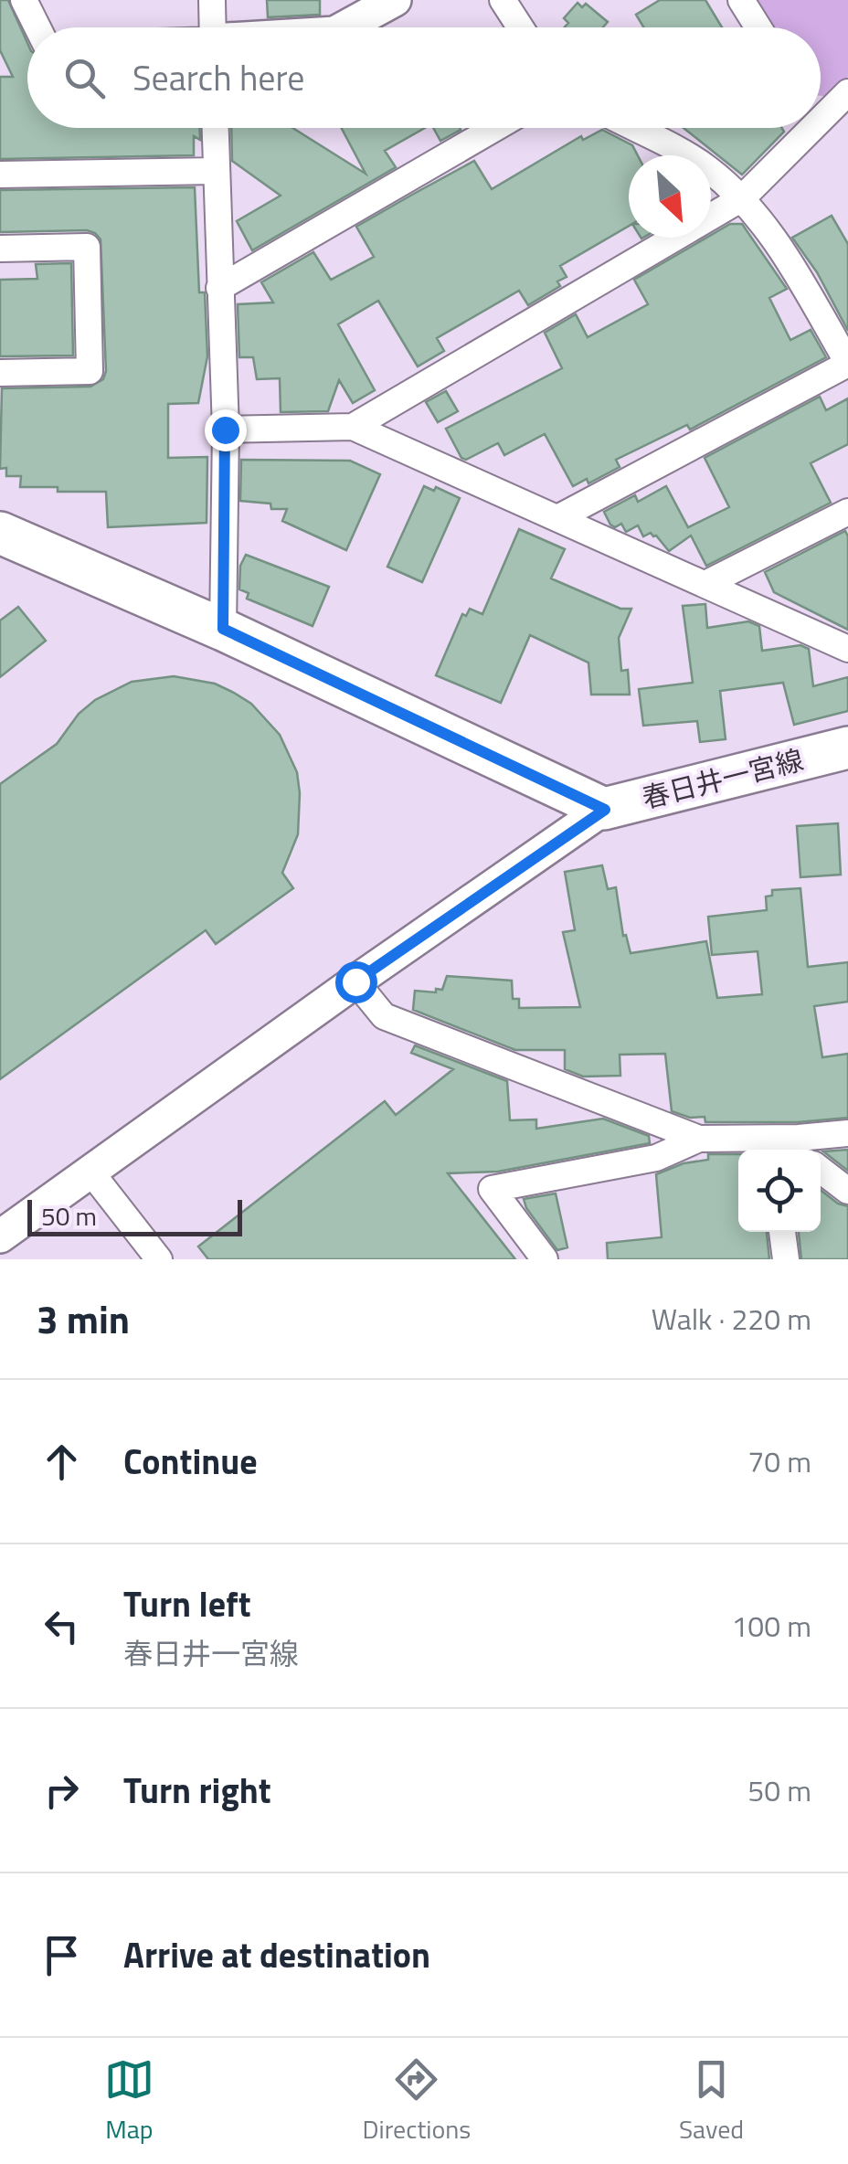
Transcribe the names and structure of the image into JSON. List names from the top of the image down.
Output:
{
  "streets": {
    "main road": ["春日井一宮線"]
  },
  "scale_bar": "50 m",
  "north": "bottom right",
  "page": {
    "search": "Search here",
    "scale": "50 m",
    "heading": ["3 min", "Walk · 220 m"],
    "list": [
      ["Continue", "70 m"],
      ["Turn left", "春日井一宮線", "100 m"],
      ["Turn right", "50 m"],
      "Arrive at destination"
    ],
    "nav": ["Map", "Directions", "Saved"]
  }
}
